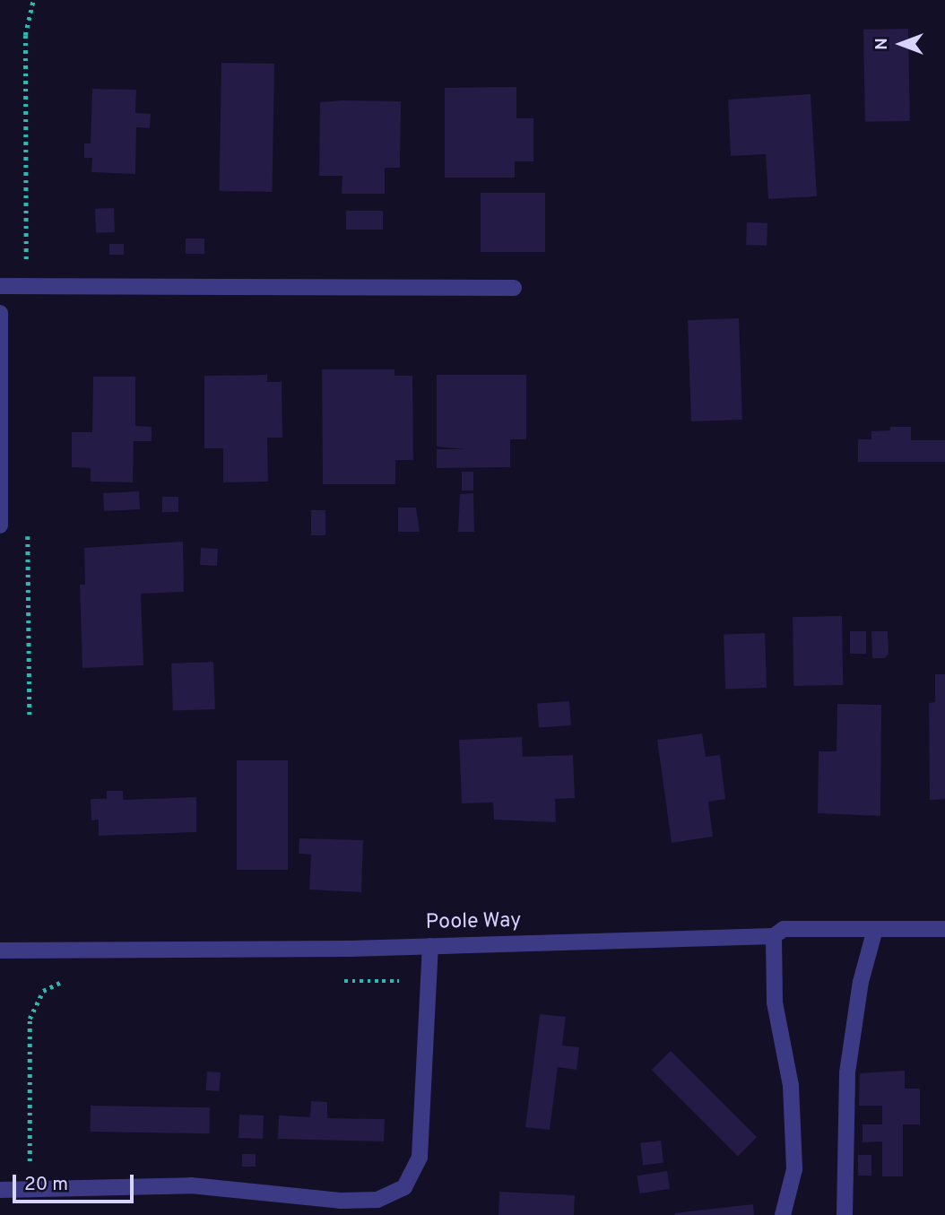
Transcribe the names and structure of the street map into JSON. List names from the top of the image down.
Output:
{
  "streets": {
    "street": ["Poole Way"]
  },
  "scale_bar": "20 m",
  "north": "left"
}
